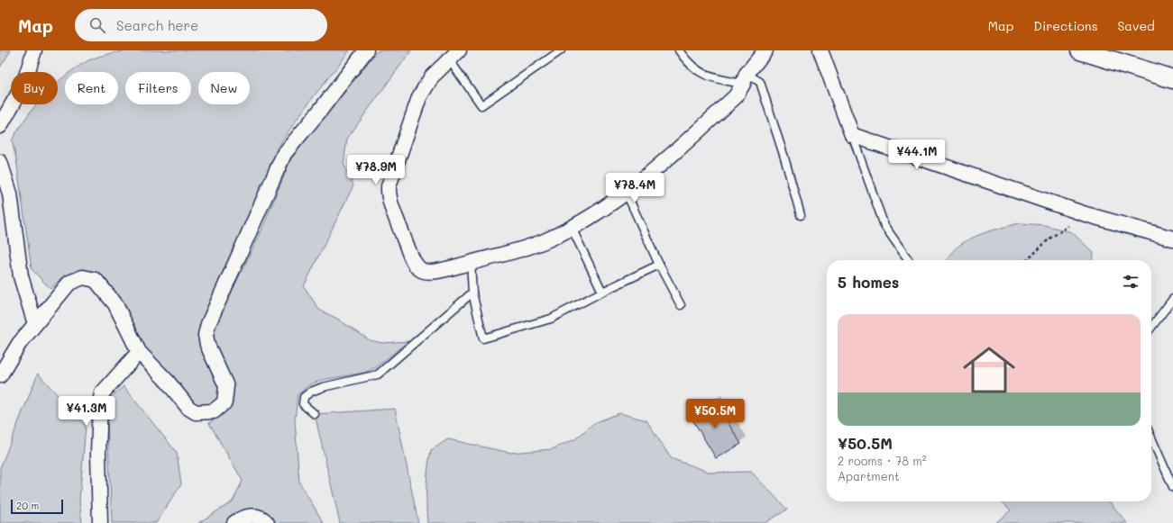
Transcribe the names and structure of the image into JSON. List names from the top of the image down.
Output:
{
  "scale_bar": "20 m",
  "page": {
    "header": "Map",
    "search": "Search here",
    "nav": ["Map", "Directions", "Saved"],
    "chip": [
      "Buy",
      "Rent",
      "Filters",
      "New"
    ],
    "price": [
      "¥44.1M",
      "¥78.9M",
      "¥78.4M",
      "¥41.3M",
      "¥50.5M"
    ],
    "heading": "5 homes",
    "list": [
      {
        "name": "¥50.5M",
        "note": "2 rooms · 78 m² · Apartment"
      }
    ],
    "scale": "20 m"
  }
}
